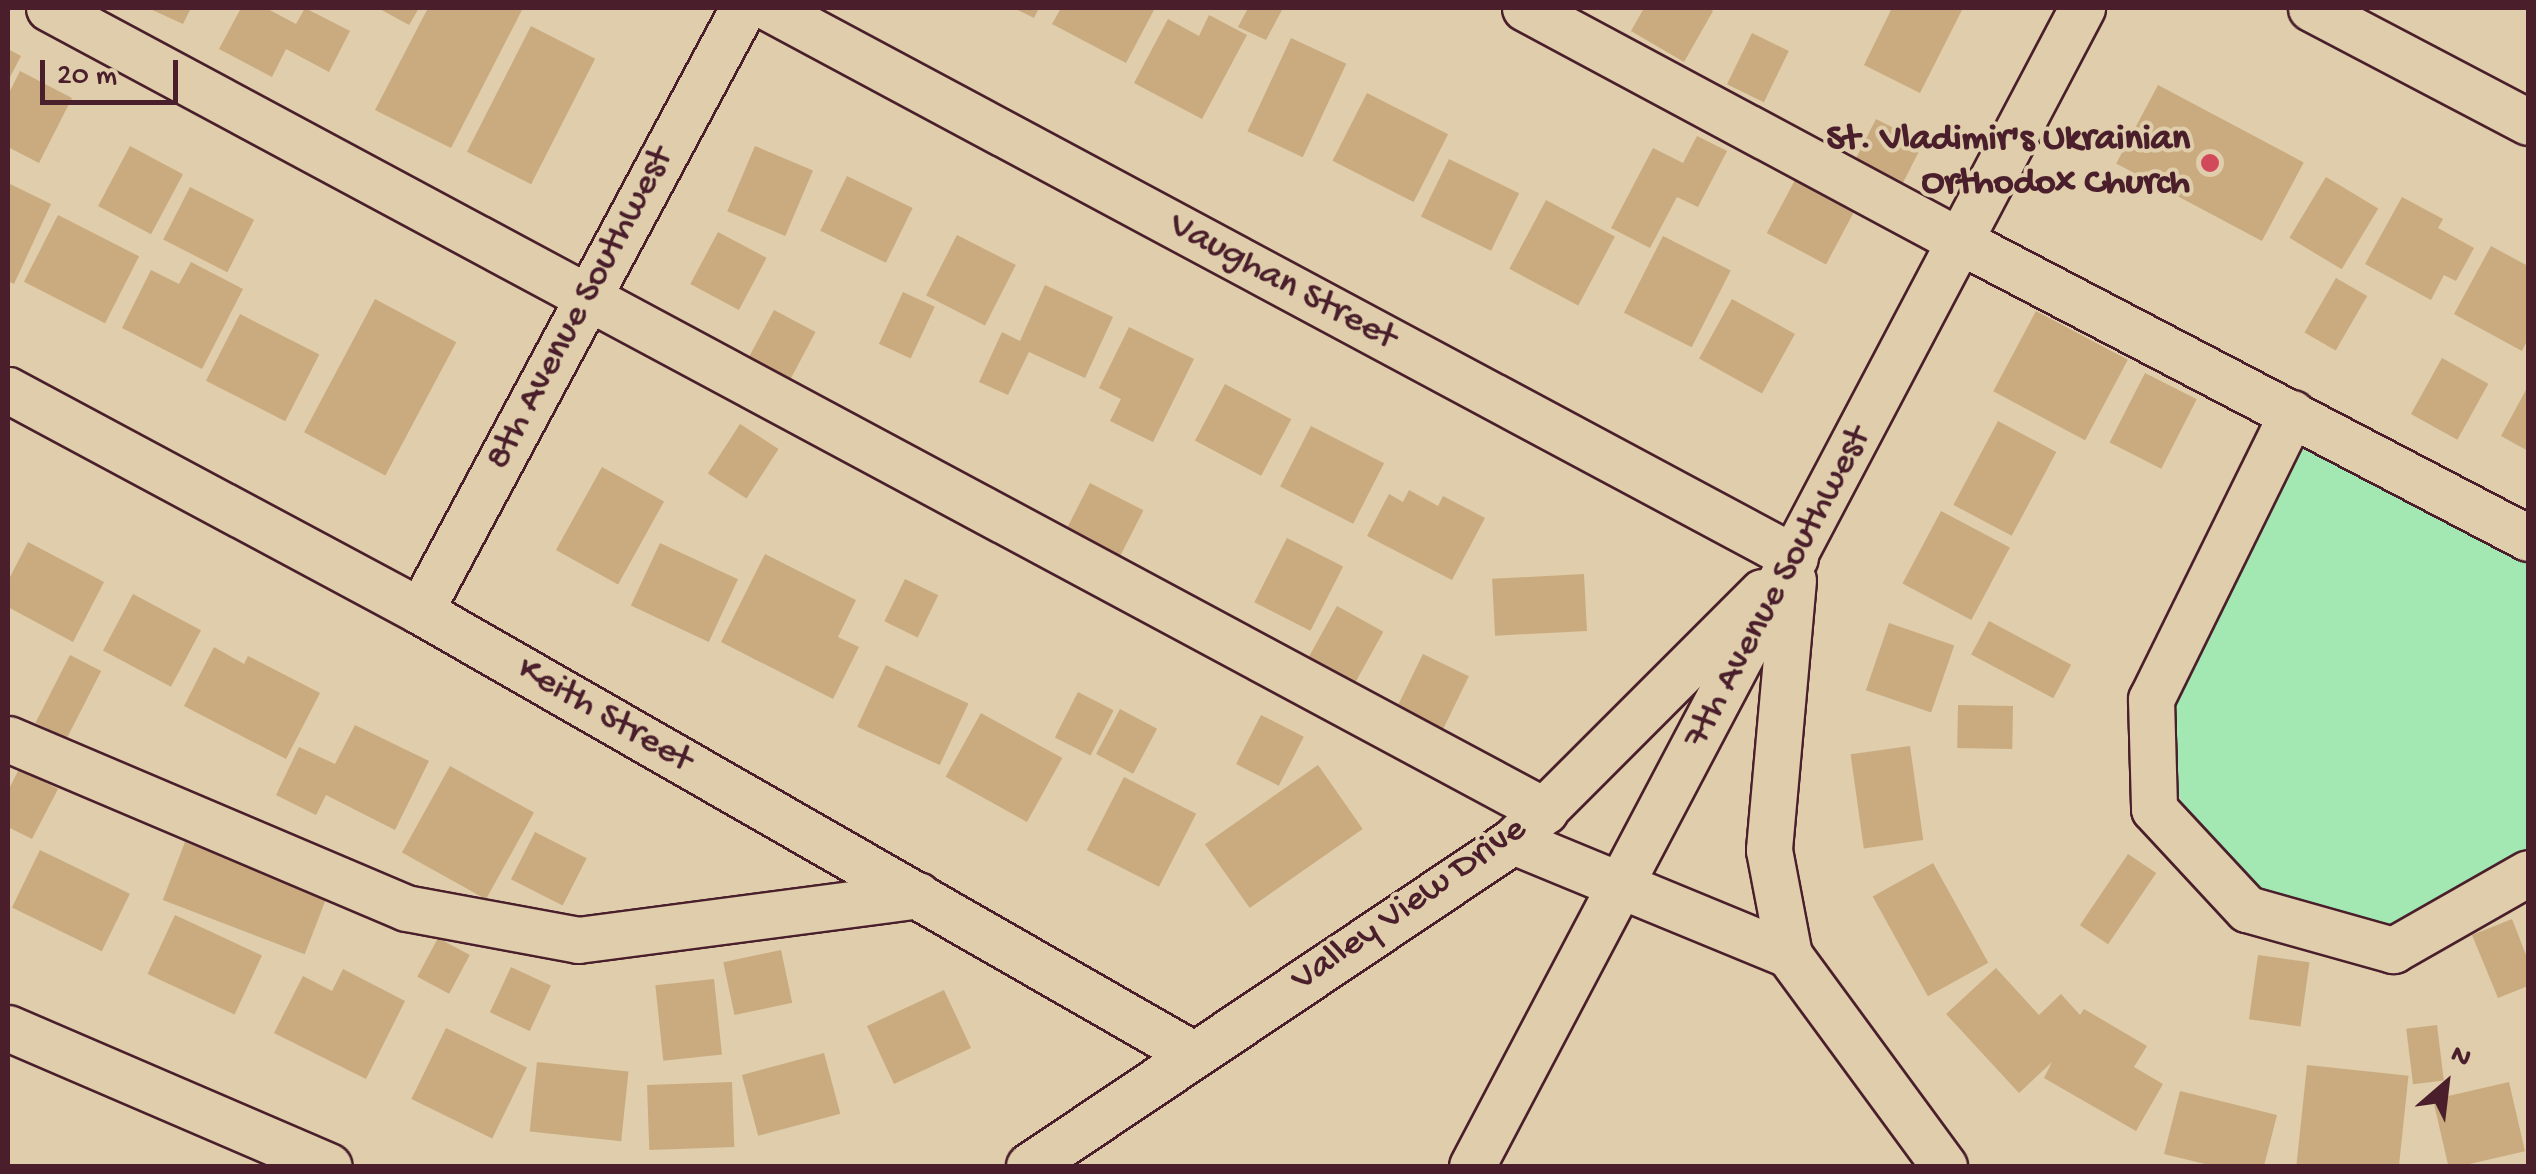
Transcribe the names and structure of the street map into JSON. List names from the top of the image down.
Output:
{
  "streets": {
    "street": [
      "Vaughan Street",
      "8th Avenue Southwest",
      "7th Avenue Southwest",
      "Keith Street",
      "Valley View Drive"
    ]
  },
  "crossings": [
    ["Vaughan Street", "7th Avenue Southwest"],
    ["Vaughan Street", "Valley View Drive"],
    ["8th Avenue Southwest", "Keith Street"],
    ["7th Avenue Southwest", "Valley View Drive"],
    ["Keith Street", "Valley View Drive"]
  ],
  "places": ["St. Vladimir's Ukrainian Orthodox Church"],
  "scale_bar": "20 m",
  "north": "top right"
}
